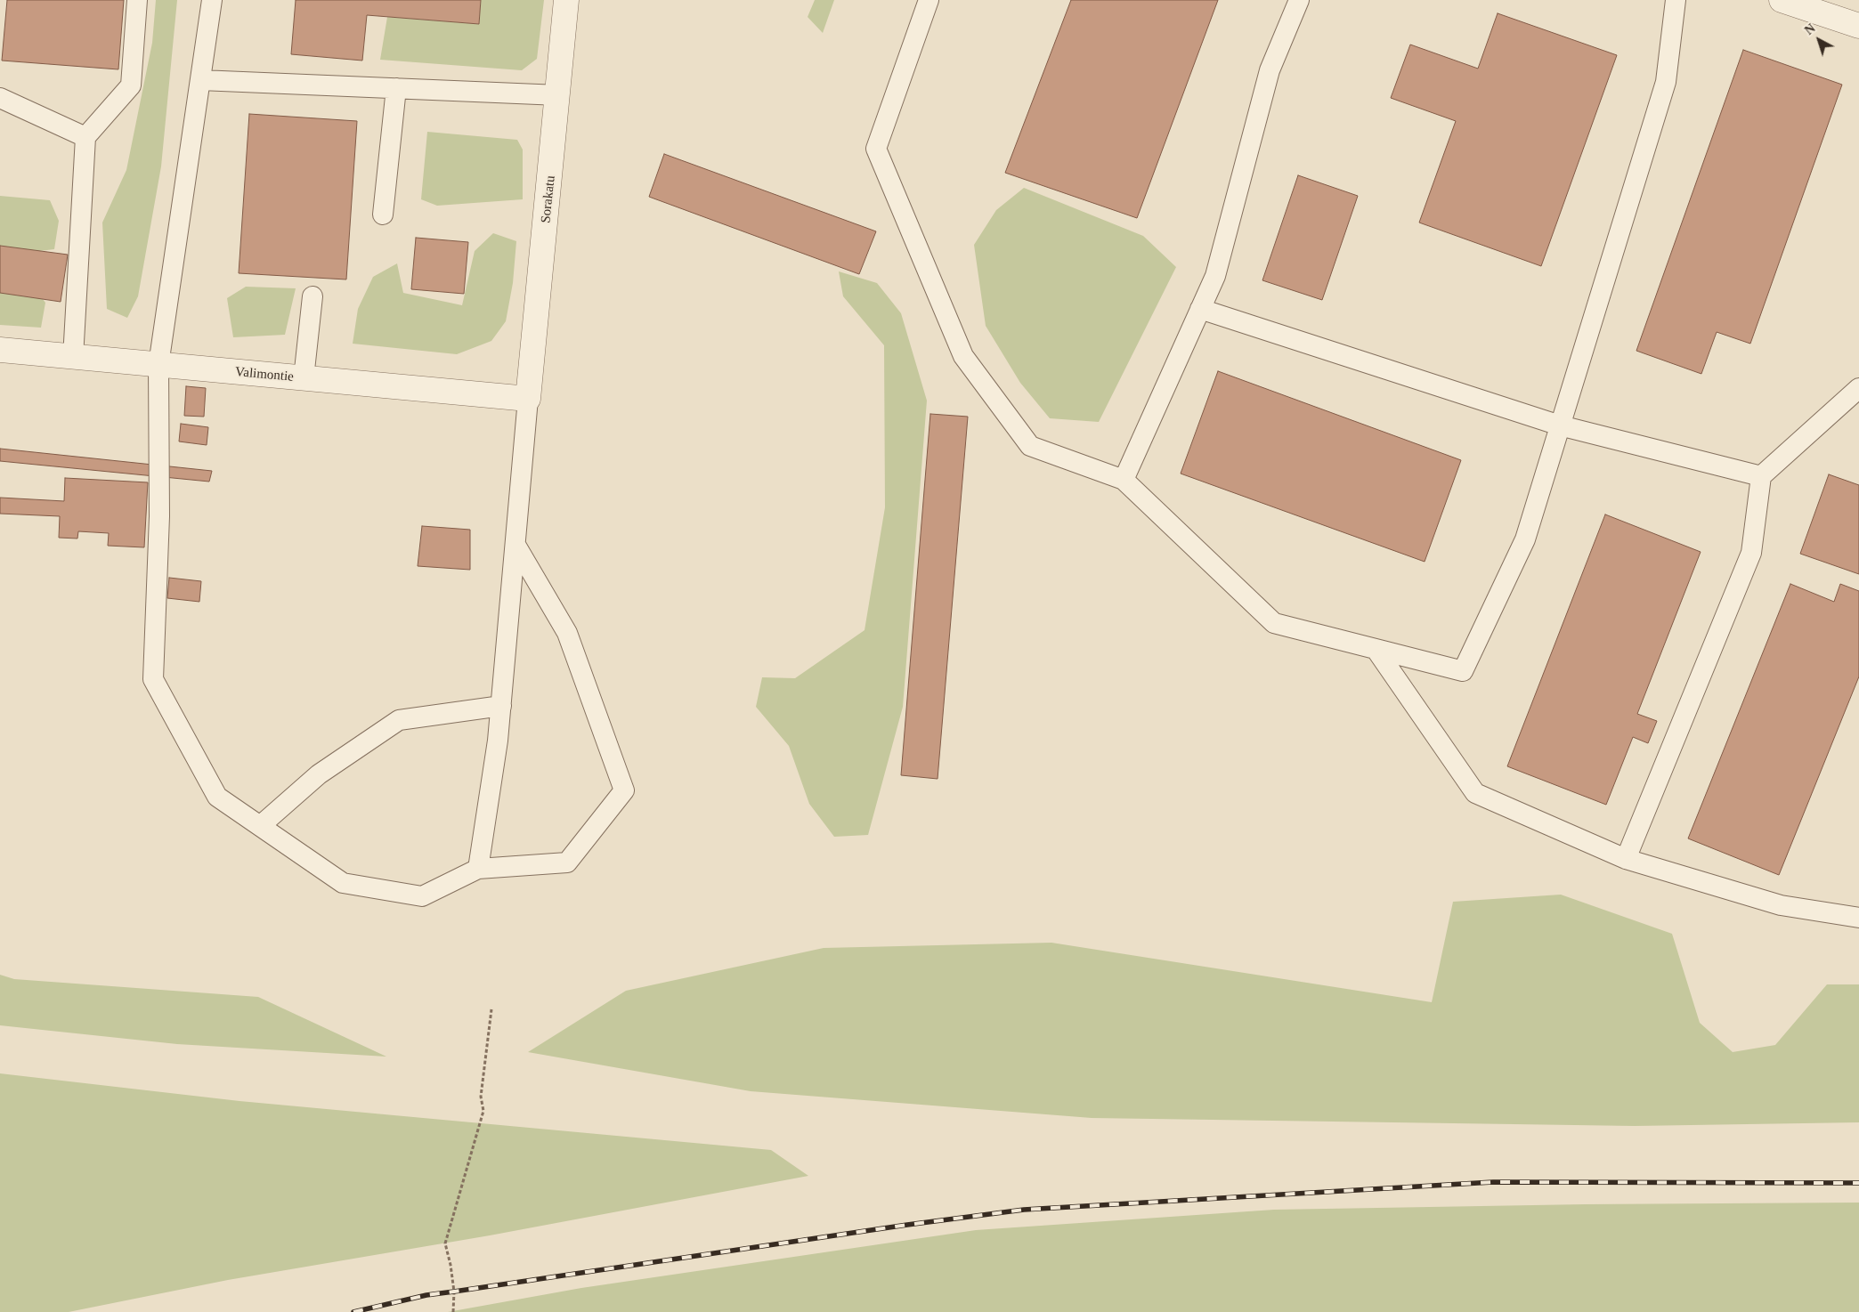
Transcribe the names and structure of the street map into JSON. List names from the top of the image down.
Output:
{
  "streets": {
    "street": ["Sorakatu", "Valimontie"]
  },
  "crossings": [
    ["Sorakatu", "Valimontie"]
  ],
  "north": "top left"
}
